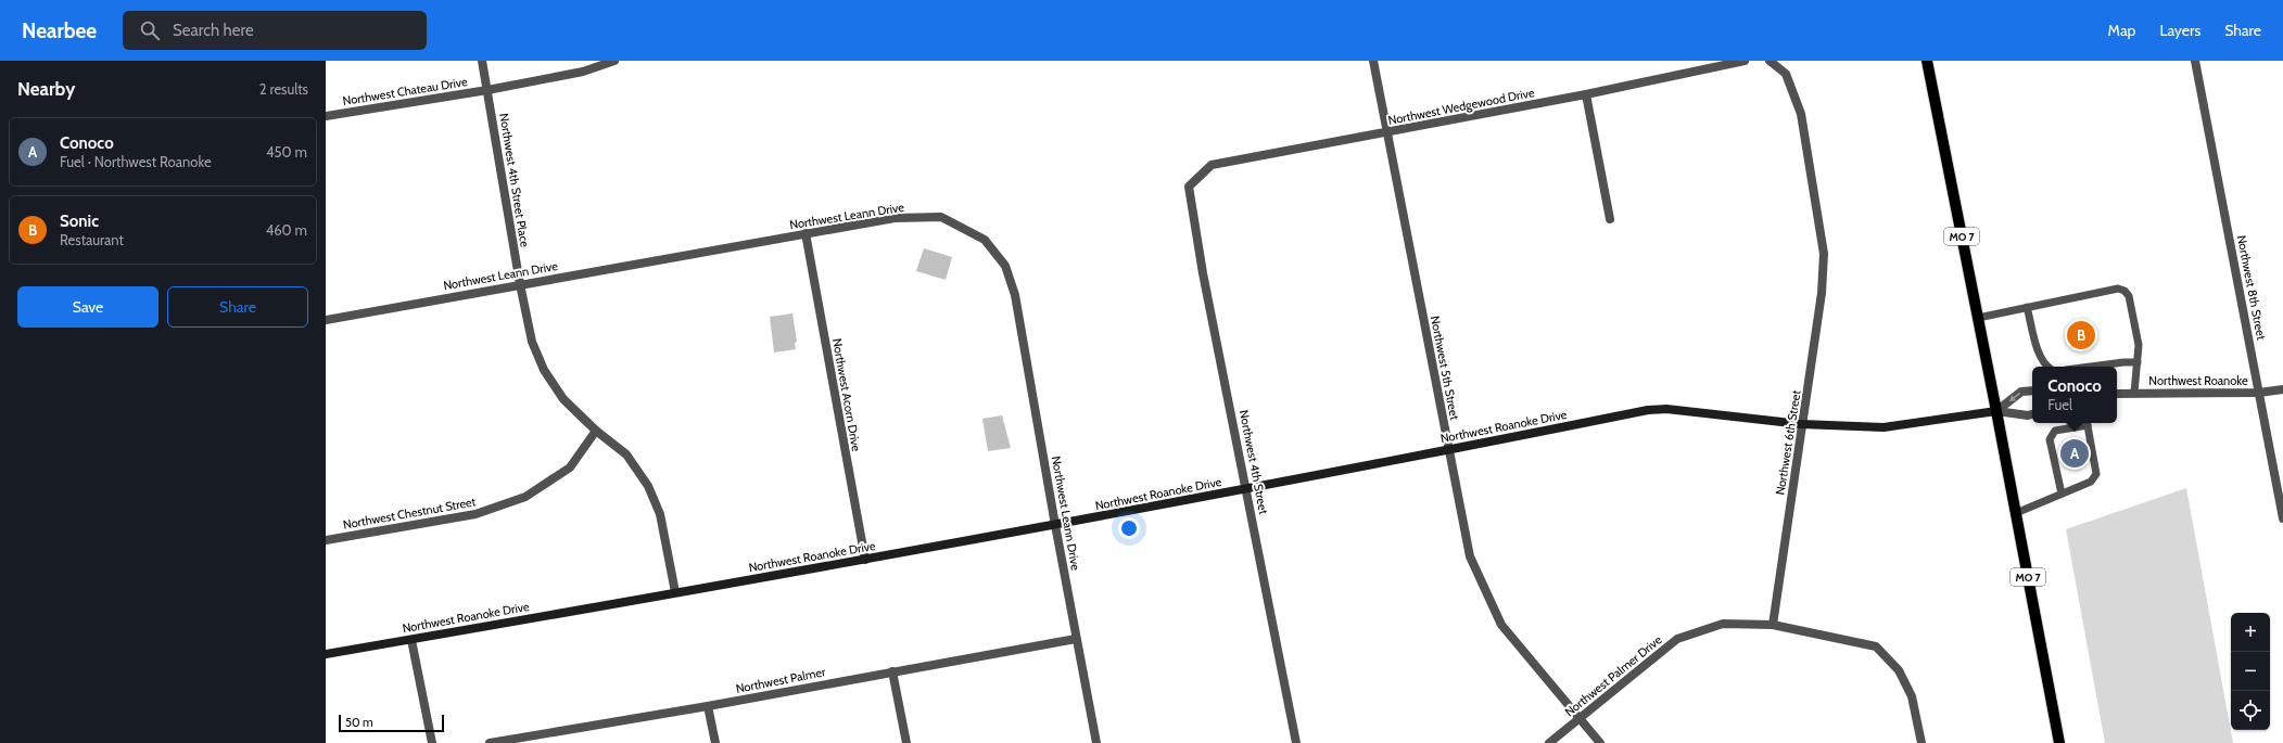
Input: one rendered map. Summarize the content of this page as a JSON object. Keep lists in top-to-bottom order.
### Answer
{
  "streets": {
    "main road": ["MO 7"],
    "street": [
      "Northwest Chateau Drive",
      "Northwest Wedgewood Drive",
      "Northwest 4th Street Place",
      "Northwest Leann Drive",
      "Northwest 8th Street",
      "Northwest 5th Street",
      "Northwest Roanoke",
      "Northwest Acorn Drive",
      "Northwest Roanoke Drive",
      "Northwest 6th Street",
      "Northwest 4th Street",
      "Northwest Chestnut Street",
      "Northwest Palmer Drive",
      "Northwest Palmer"
    ]
  },
  "crossings": [
    ["Northwest Chateau Drive", "Northwest 4th Street Place"],
    ["Northwest Wedgewood Drive", "Northwest 5th Street"],
    ["Northwest Wedgewood Drive", "Northwest 4th Street"],
    ["Northwest 4th Street Place", "Northwest Leann Drive"],
    ["Northwest 4th Street Place", "Northwest Roanoke Drive"],
    ["Northwest 4th Street Place", "Northwest Chestnut Street"],
    ["Northwest Leann Drive", "Northwest Acorn Drive"],
    ["Northwest Leann Drive", "Northwest Roanoke Drive"],
    ["Northwest Leann Drive", "Northwest Palmer"],
    ["MO 7", "Northwest Roanoke Drive"],
    ["Northwest 8th Street", "Northwest Roanoke"],
    ["Northwest 5th Street", "Northwest Roanoke Drive"],
    ["Northwest 5th Street", "Northwest Palmer Drive"],
    ["Northwest Acorn Drive", "Northwest Roanoke Drive"],
    ["Northwest Roanoke Drive", "Northwest 6th Street"],
    ["Northwest Roanoke Drive", "Northwest 4th Street"],
    ["Northwest 6th Street", "Northwest Palmer Drive"]
  ],
  "scale_bar": "50 m",
  "page": {
    "header": "Nearbee",
    "search": "Search here",
    "nav": ["Map", "Layers", "Share"],
    "heading": ["Nearby", "2 results"],
    "list": [
      {
        "mark": "A",
        "name": "Conoco",
        "note": "Fuel · Northwest Roanoke",
        "value": "450 m"
      },
      {
        "mark": "B",
        "name": "Sonic",
        "note": "Restaurant",
        "value": "460 m"
      }
    ],
    "buttons": ["Save", "Share"],
    "pins": ["B", "A"],
    "popup": ["Conoco", "Fuel"],
    "map_buttons": ["+", "−"],
    "scale": "50 m"
  }
}
